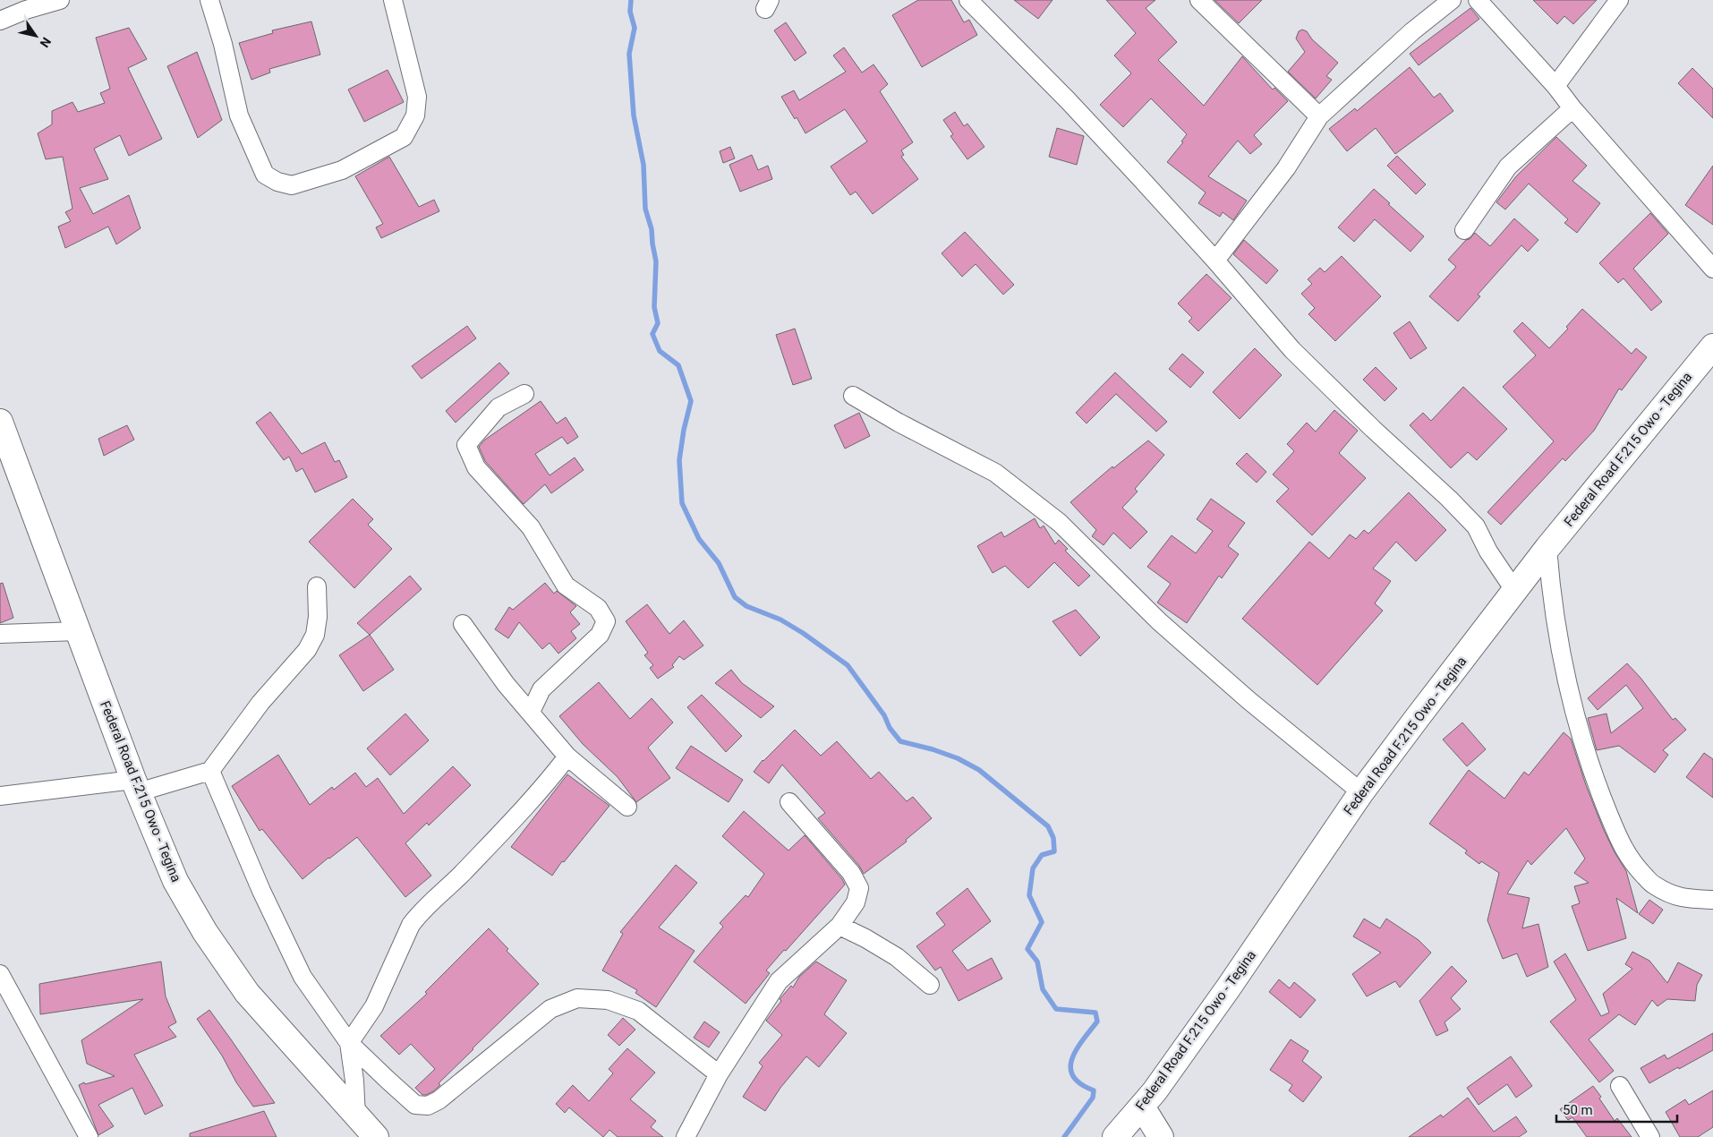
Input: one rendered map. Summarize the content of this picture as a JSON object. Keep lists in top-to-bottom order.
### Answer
{
  "streets": {
    "main road": ["Federal Road F.215 Owo - Tegina"]
  },
  "scale_bar": "50 m",
  "north": "bottom right"
}
